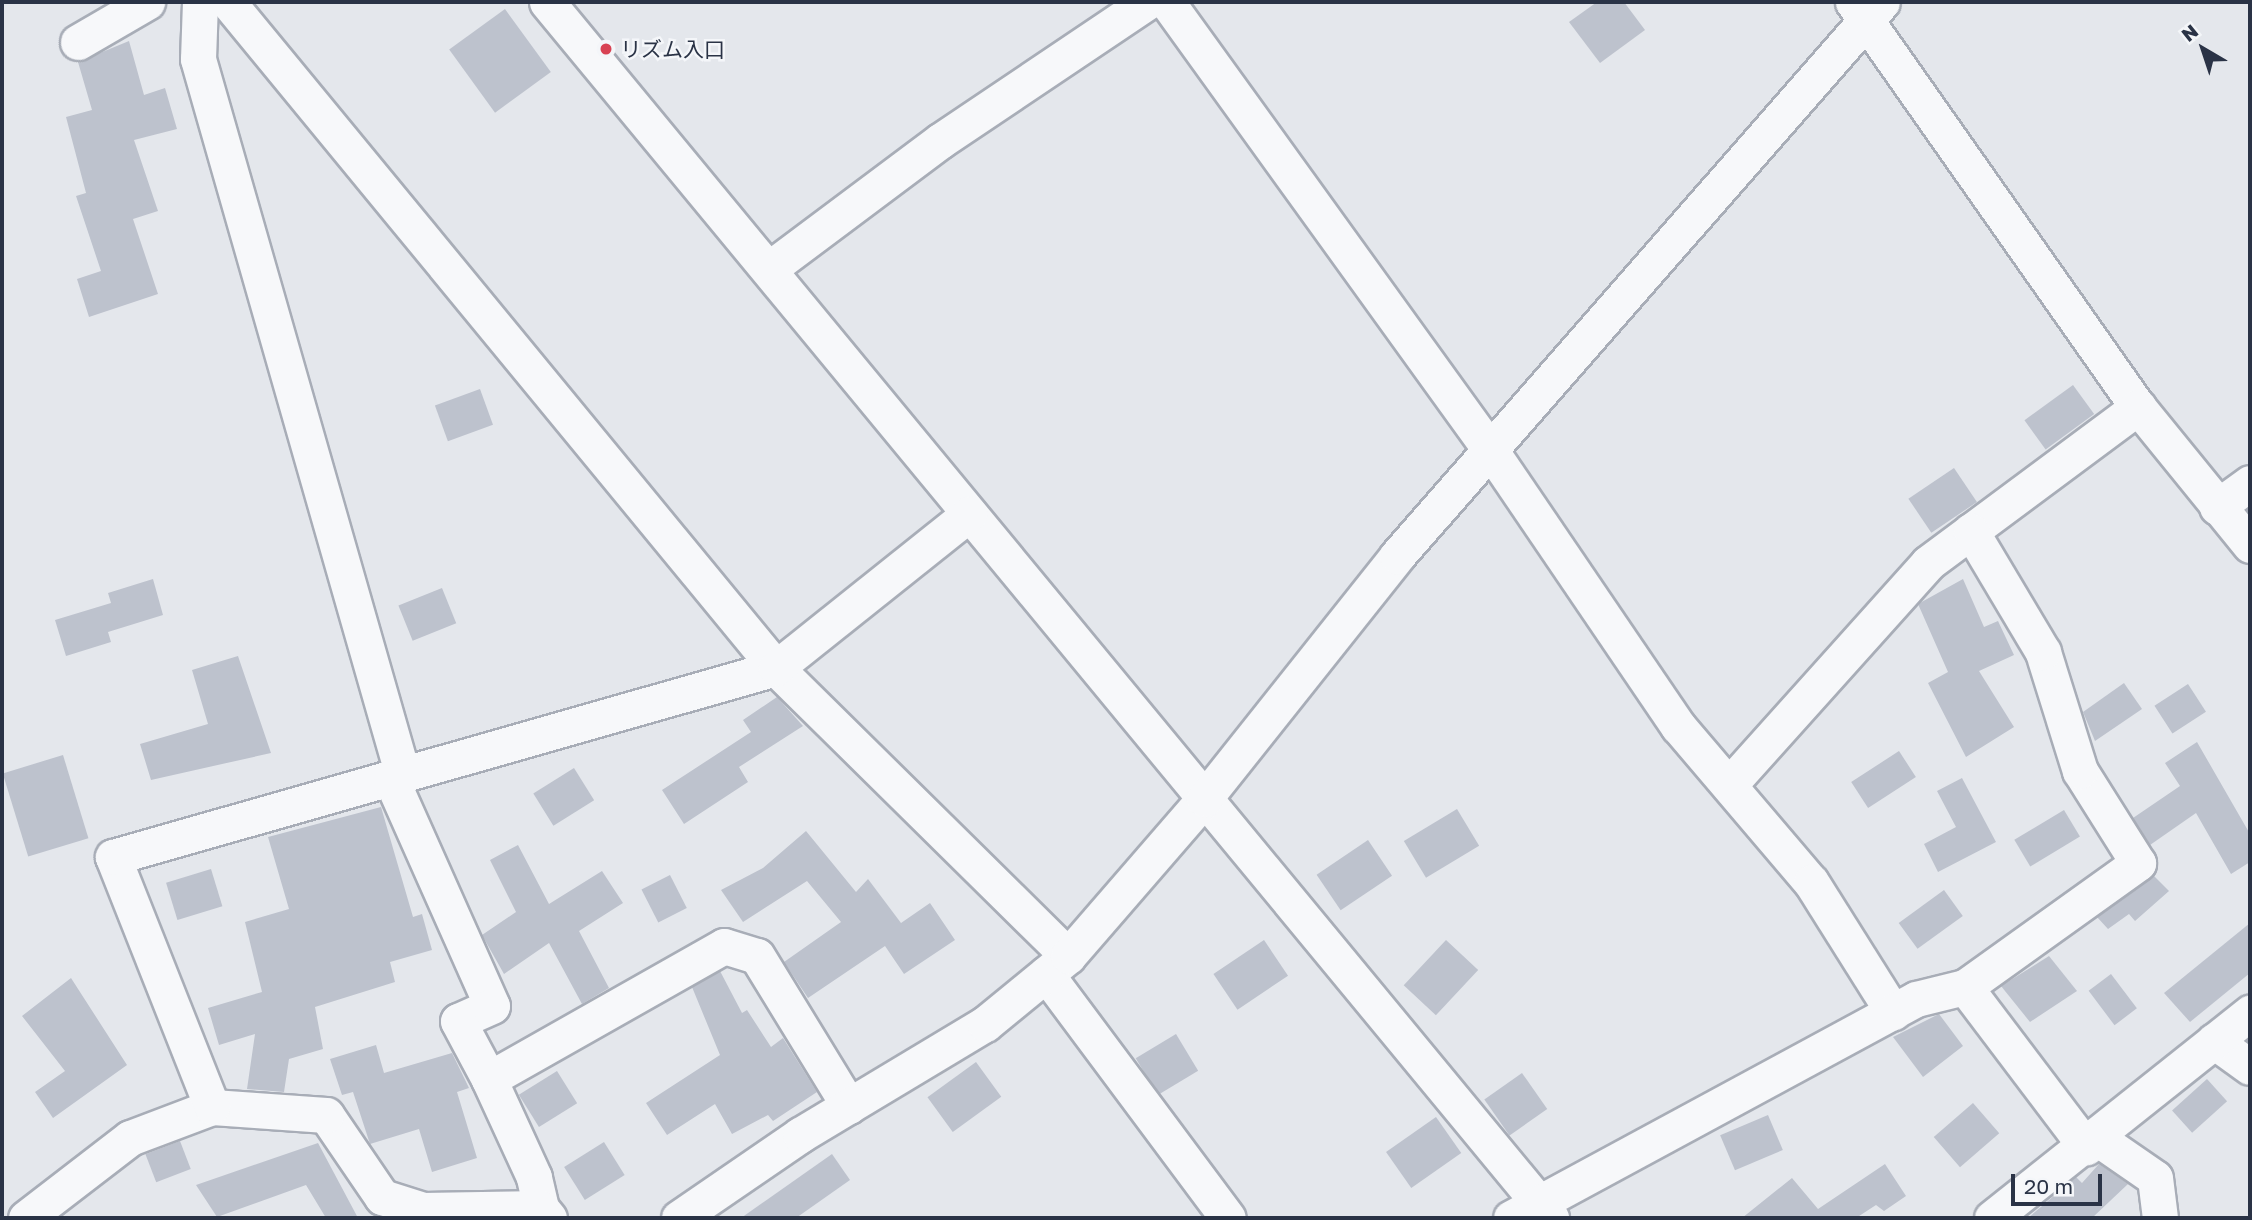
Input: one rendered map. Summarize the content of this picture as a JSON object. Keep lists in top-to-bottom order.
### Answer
{
  "places": ["リズム入口"],
  "scale_bar": "20 m",
  "north": "top left"
}
